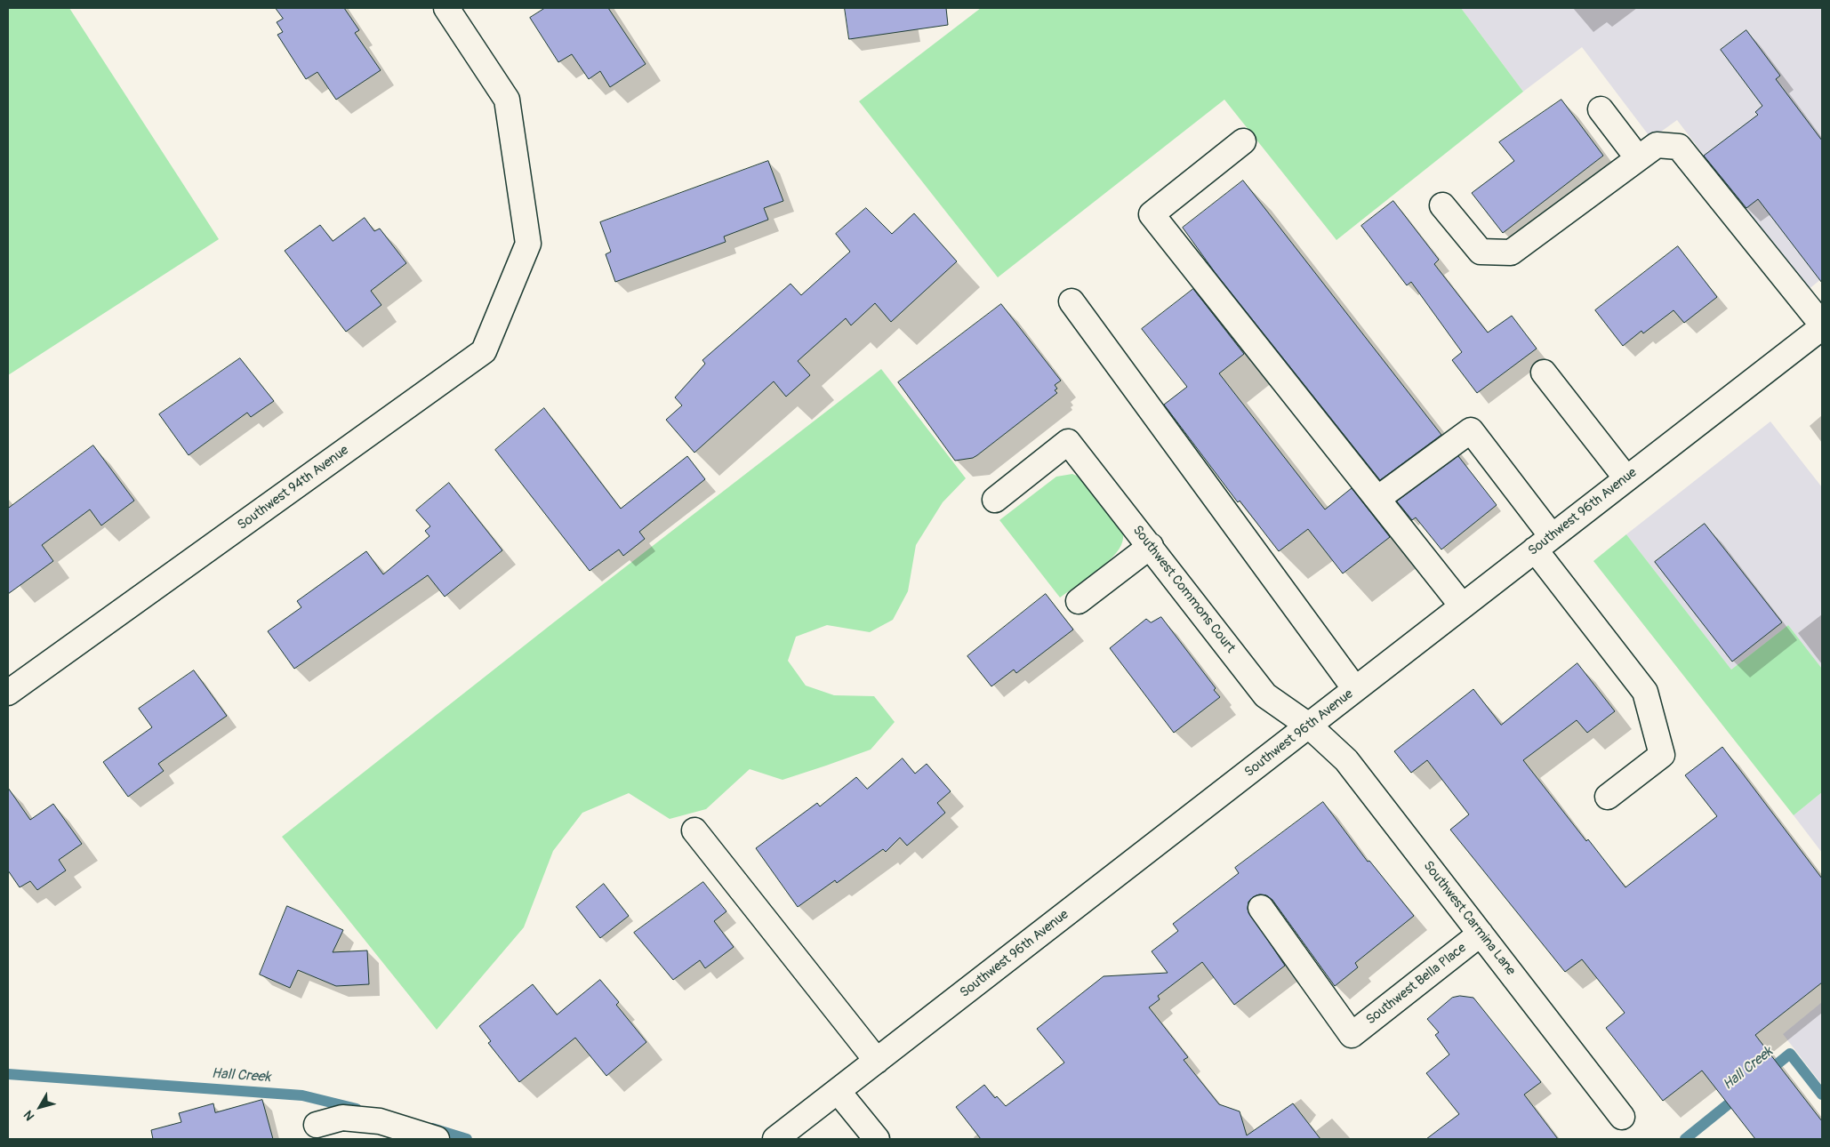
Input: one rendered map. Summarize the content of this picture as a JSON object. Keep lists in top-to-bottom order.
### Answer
{
  "streets": {
    "street": [
      "Southwest 94th Avenue",
      "Southwest 96th Avenue",
      "Southwest Commons Court",
      "Southwest Carmina Lane",
      "Southwest Bella Place"
    ]
  },
  "crossings": [
    ["Southwest 96th Avenue", "Southwest Commons Court"],
    ["Southwest 96th Avenue", "Southwest Carmina Lane"],
    ["Southwest Commons Court", "Southwest Carmina Lane"],
    ["Southwest Carmina Lane", "Southwest Bella Place"]
  ],
  "water": ["Hall Creek"],
  "north": "bottom left"
}
